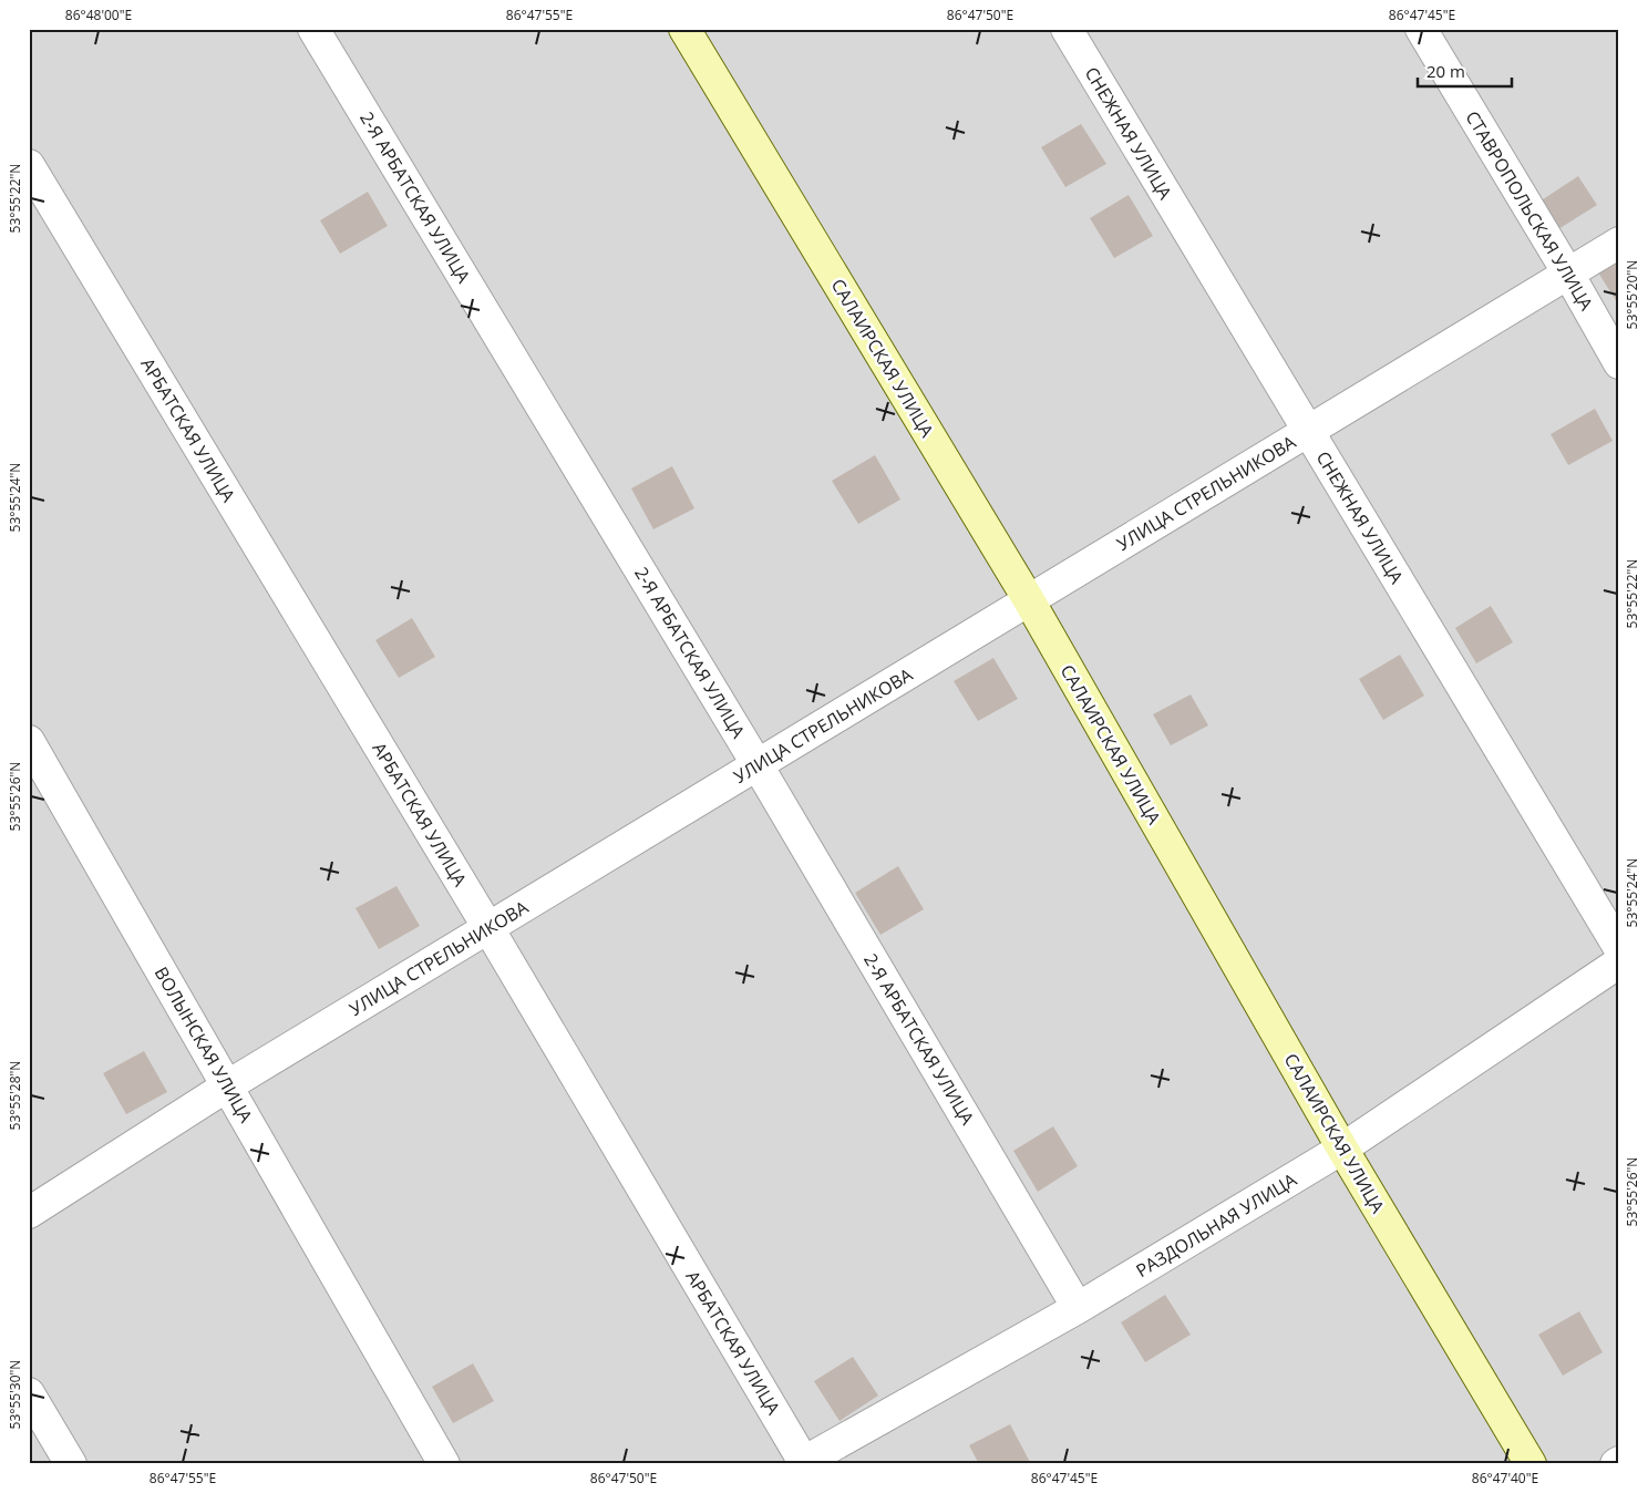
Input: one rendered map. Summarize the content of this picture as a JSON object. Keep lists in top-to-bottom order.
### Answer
{
  "streets": {
    "street": [
      "СНЕЖНАЯ УЛИЦА",
      "2-Я АРБАТСКАЯ УЛИЦА",
      "СТАВРОПОЛЬСКАЯ УЛИЦА",
      "САЛАИРСКАЯ УЛИЦА",
      "АРБАТСКАЯ УЛИЦА",
      "УЛИЦА СТРЕЛЬНИКОВА",
      "ВОЛЫНСКАЯ УЛИЦА",
      "РАЗДОЛЬНАЯ УЛИЦА"
    ]
  },
  "crossings": [
    ["СНЕЖНАЯ УЛИЦА", "УЛИЦА СТРЕЛЬНИКОВА"],
    ["2-Я АРБАТСКАЯ УЛИЦА", "УЛИЦА СТРЕЛЬНИКОВА"],
    ["2-Я АРБАТСКАЯ УЛИЦА", "РАЗДОЛЬНАЯ УЛИЦА"],
    ["СТАВРОПОЛЬСКАЯ УЛИЦА", "УЛИЦА СТРЕЛЬНИКОВА"],
    ["САЛАИРСКАЯ УЛИЦА", "УЛИЦА СТРЕЛЬНИКОВА"],
    ["САЛАИРСКАЯ УЛИЦА", "РАЗДОЛЬНАЯ УЛИЦА"],
    ["АРБАТСКАЯ УЛИЦА", "УЛИЦА СТРЕЛЬНИКОВА"],
    ["АРБАТСКАЯ УЛИЦА", "РАЗДОЛЬНАЯ УЛИЦА"],
    ["УЛИЦА СТРЕЛЬНИКОВА", "ВОЛЫНСКАЯ УЛИЦА"]
  ],
  "scale_bar": "20 m",
  "coordinates": [
    "86°48'00\"E",
    "86°47'55\"E",
    "86°47'50\"E",
    "86°47'45\"E",
    "53°55'22\"N",
    "53°55'20\"N",
    "53°55'24\"N",
    "53°55'26\"N",
    "53°55'28\"N",
    "53°55'30\"N",
    "86°47'40\"E"
  ]
}
